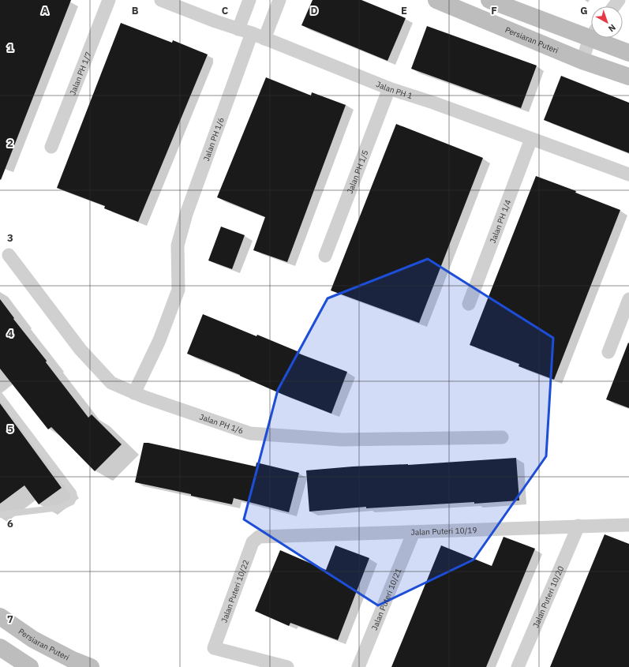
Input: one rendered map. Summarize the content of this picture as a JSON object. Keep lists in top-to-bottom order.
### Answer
{
  "streets": {
    "main road": ["Persiaran Puteri"],
    "street": [
      "Jalan PH 1/7",
      "Jalan PH 1",
      "Jalan PH 1/6",
      "Jalan PH 1/5",
      "Jalan PH 1/4",
      "Jalan Puteri 10/19",
      "Jalan Puteri 10/22",
      "Jalan Puteri 10/20",
      "Jalan Puteri 10/21"
    ]
  },
  "crossings": [
    ["Jalan PH 1", "Jalan PH 1/6"],
    ["Jalan PH 1", "Jalan PH 1/5"],
    ["Jalan PH 1", "Jalan PH 1/4"],
    ["Jalan Puteri 10/19", "Jalan Puteri 10/22"],
    ["Jalan Puteri 10/19", "Jalan Puteri 10/20"],
    ["Jalan Puteri 10/19", "Jalan Puteri 10/21"]
  ],
  "north": "bottom right",
  "grid": {
    "columns": [
      "A",
      "B",
      "C",
      "D",
      "E",
      "F",
      "G"
    ],
    "rows": [
      "1",
      "2",
      "3",
      "4",
      "5",
      "6",
      "7"
    ]
  }
}
